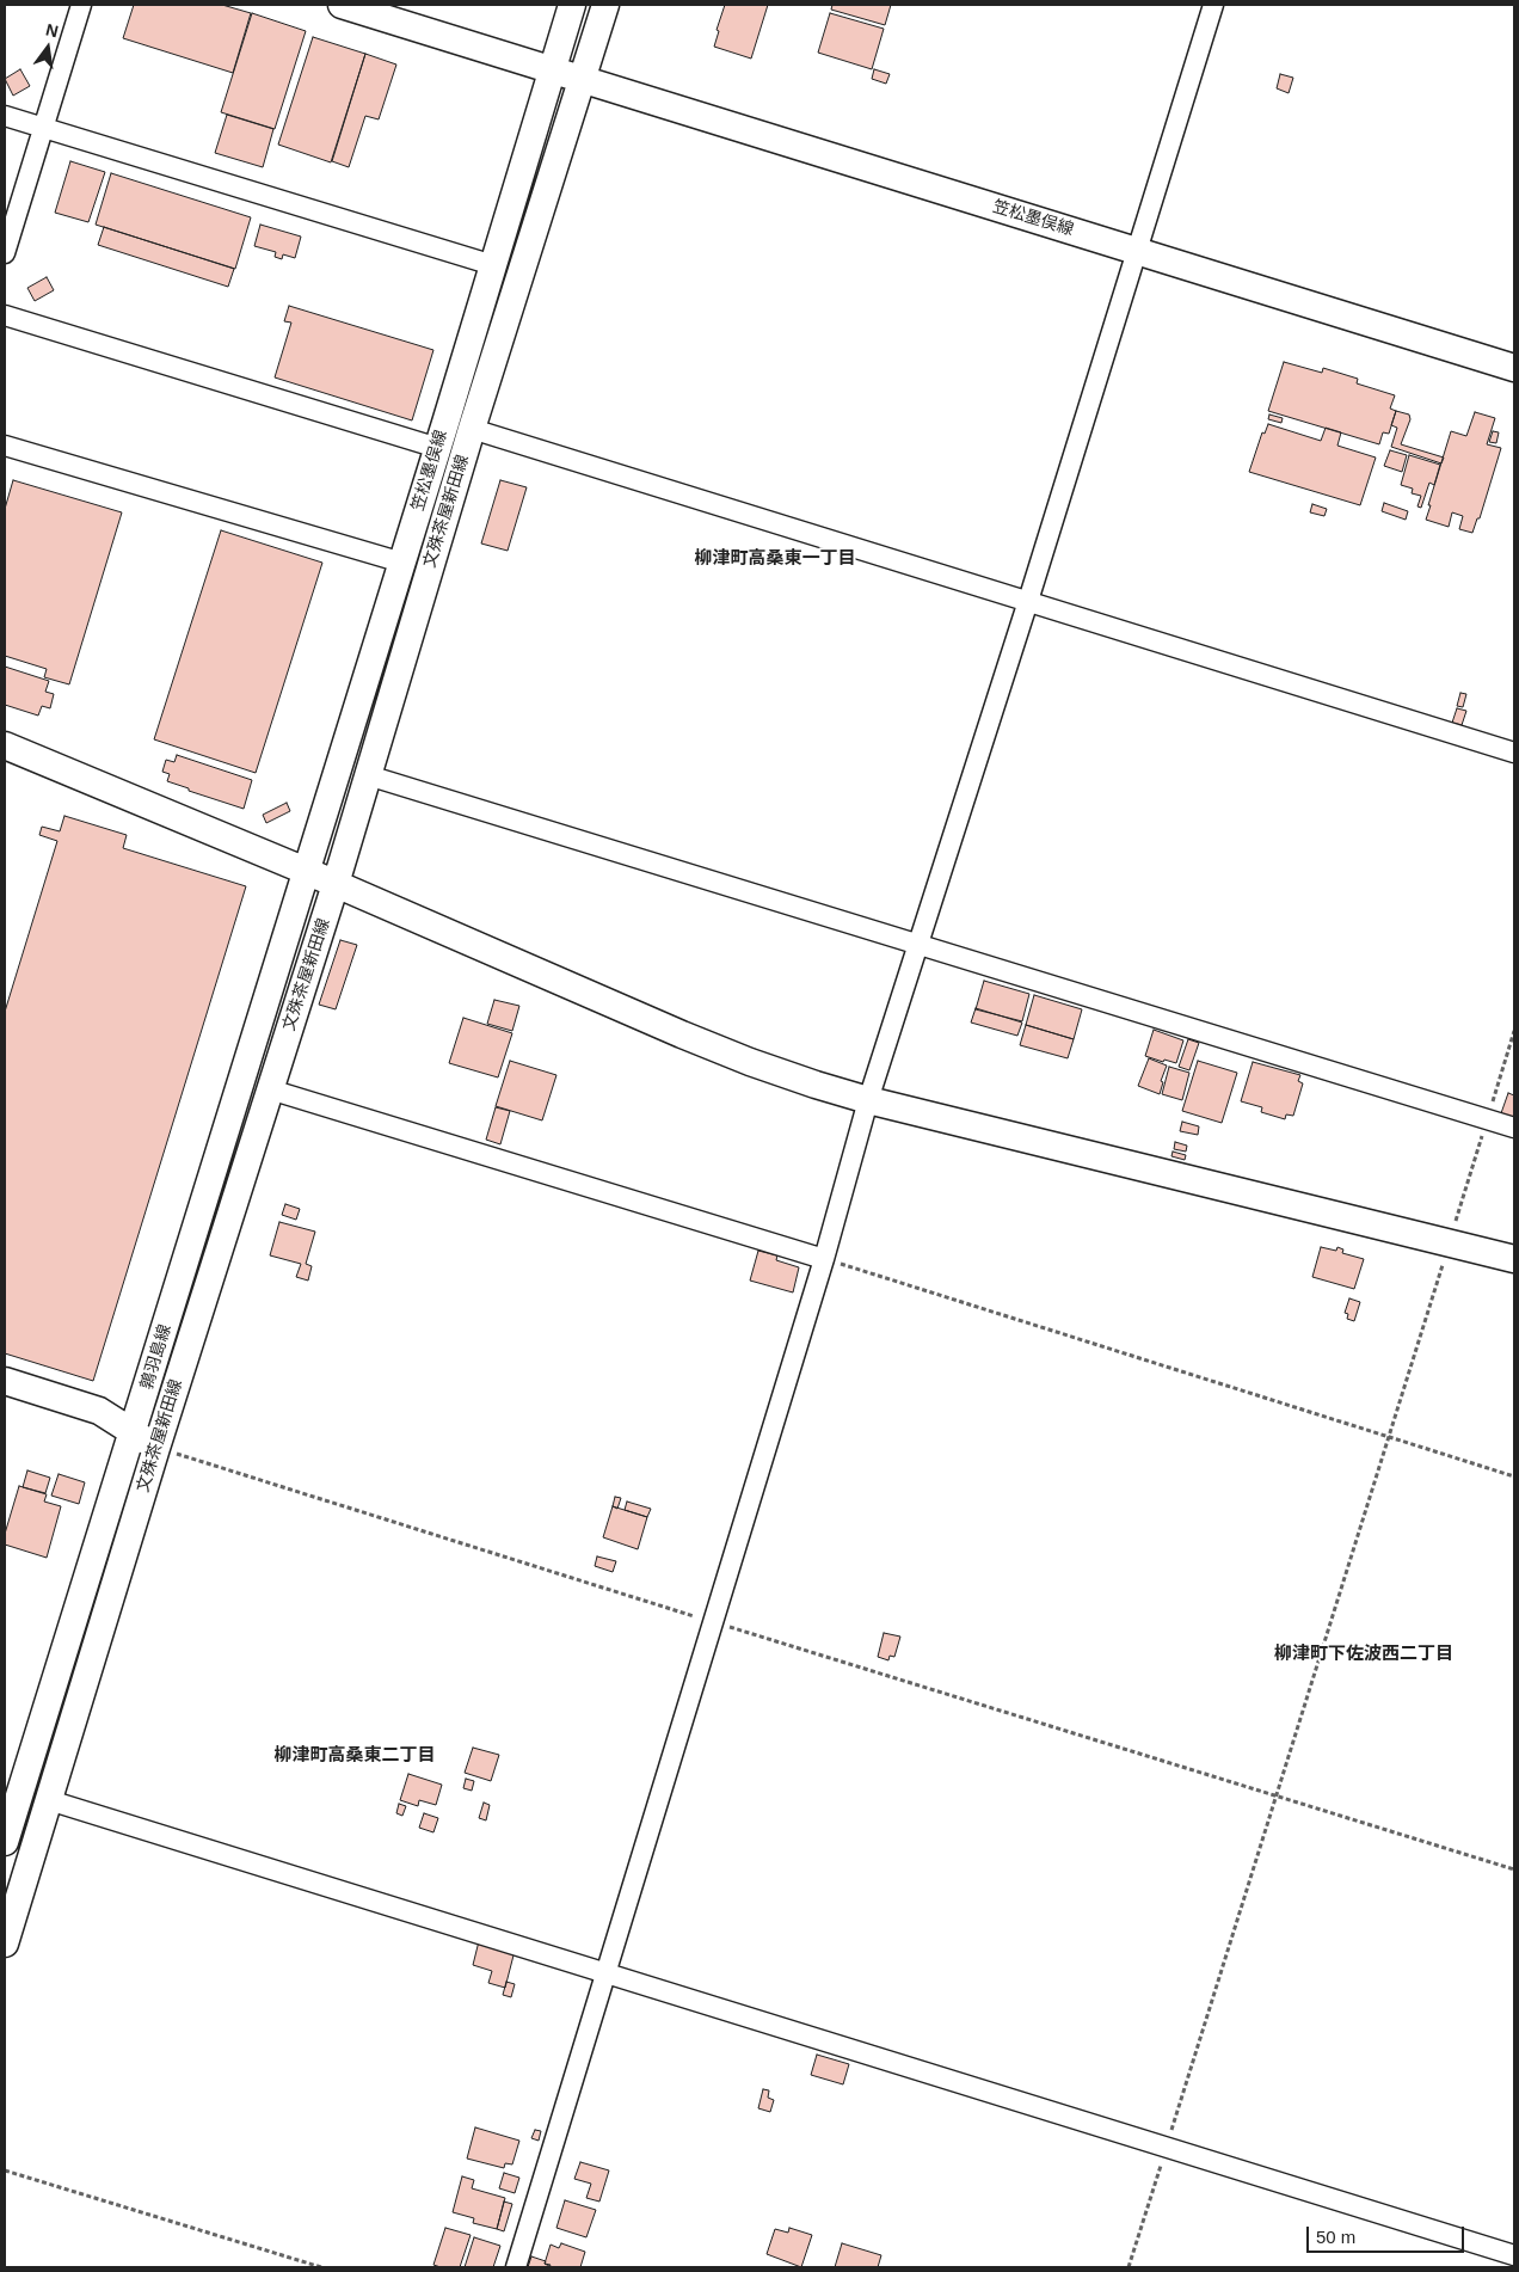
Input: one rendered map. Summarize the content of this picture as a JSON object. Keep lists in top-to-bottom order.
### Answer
{
  "streets": {
    "main road": ["笠松墨俣線", "文殊茶屋新田線", "鶉羽島線"]
  },
  "crossings": [
    ["笠松墨俣線", "文殊茶屋新田線"],
    ["笠松墨俣線", "鶉羽島線"]
  ],
  "districts": ["柳津町高桑東一丁目", "柳津町下佐波西二丁目", "柳津町高桑東二丁目"],
  "scale_bar": "50 m",
  "north": "top"
}
